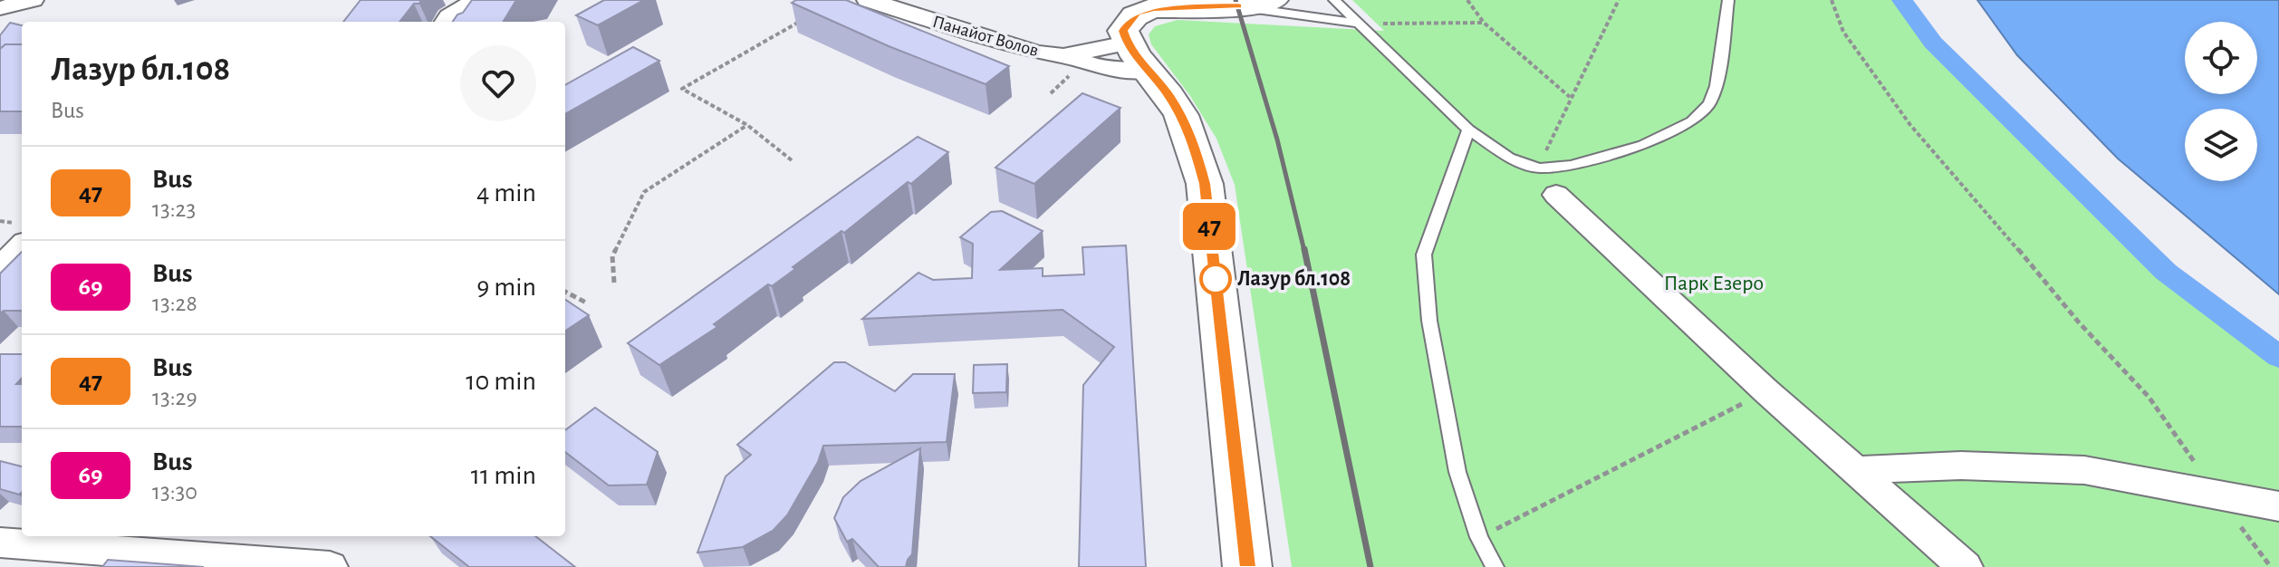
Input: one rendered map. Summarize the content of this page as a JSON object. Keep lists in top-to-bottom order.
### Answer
{
  "streets": {
    "street": ["Панайот Волов"]
  },
  "parks": ["Парк Езеро"],
  "places": ["Лазур бл.108"],
  "lines": ["bus line 47"],
  "page": {
    "on_map": "47",
    "heading": ["Лазур бл.108", "Bus"],
    "list": [
      {
        "mark": "47",
        "name": "Bus",
        "note": "13:23",
        "value": "4 min"
      },
      {
        "mark": "69",
        "name": "Bus",
        "note": "13:28",
        "value": "9 min"
      },
      {
        "mark": "47",
        "name": "Bus",
        "note": "13:29",
        "value": "10 min"
      },
      {
        "mark": "69",
        "name": "Bus",
        "note": "13:30",
        "value": "11 min"
      }
    ]
  }
}
